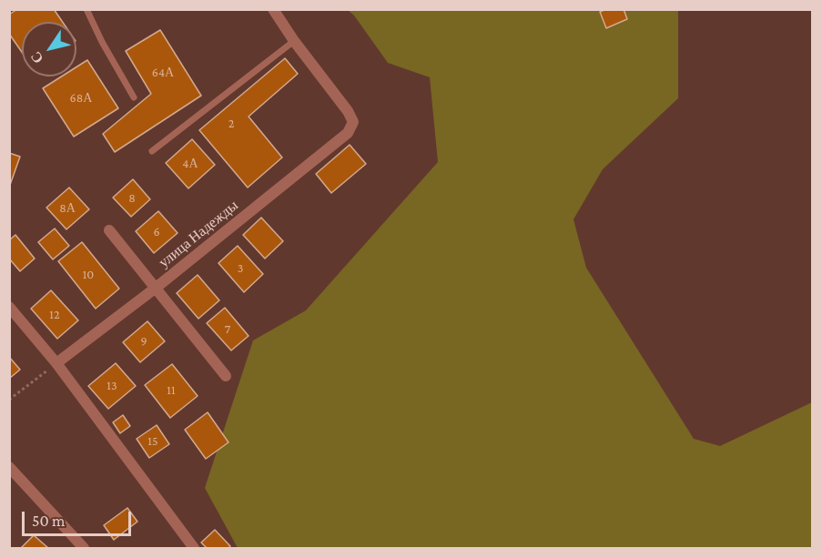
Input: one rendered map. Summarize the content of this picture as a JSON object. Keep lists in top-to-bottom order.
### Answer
{
  "streets": {
    "street": ["улица Надежды"]
  },
  "house_numbers": [
    "64А",
    "68А",
    "2",
    "4А",
    "8",
    "8А",
    "6",
    "3",
    "10",
    "12",
    "7",
    "9",
    "13",
    "11",
    "15"
  ],
  "scale_bar": "50 m",
  "north": "bottom left"
}
